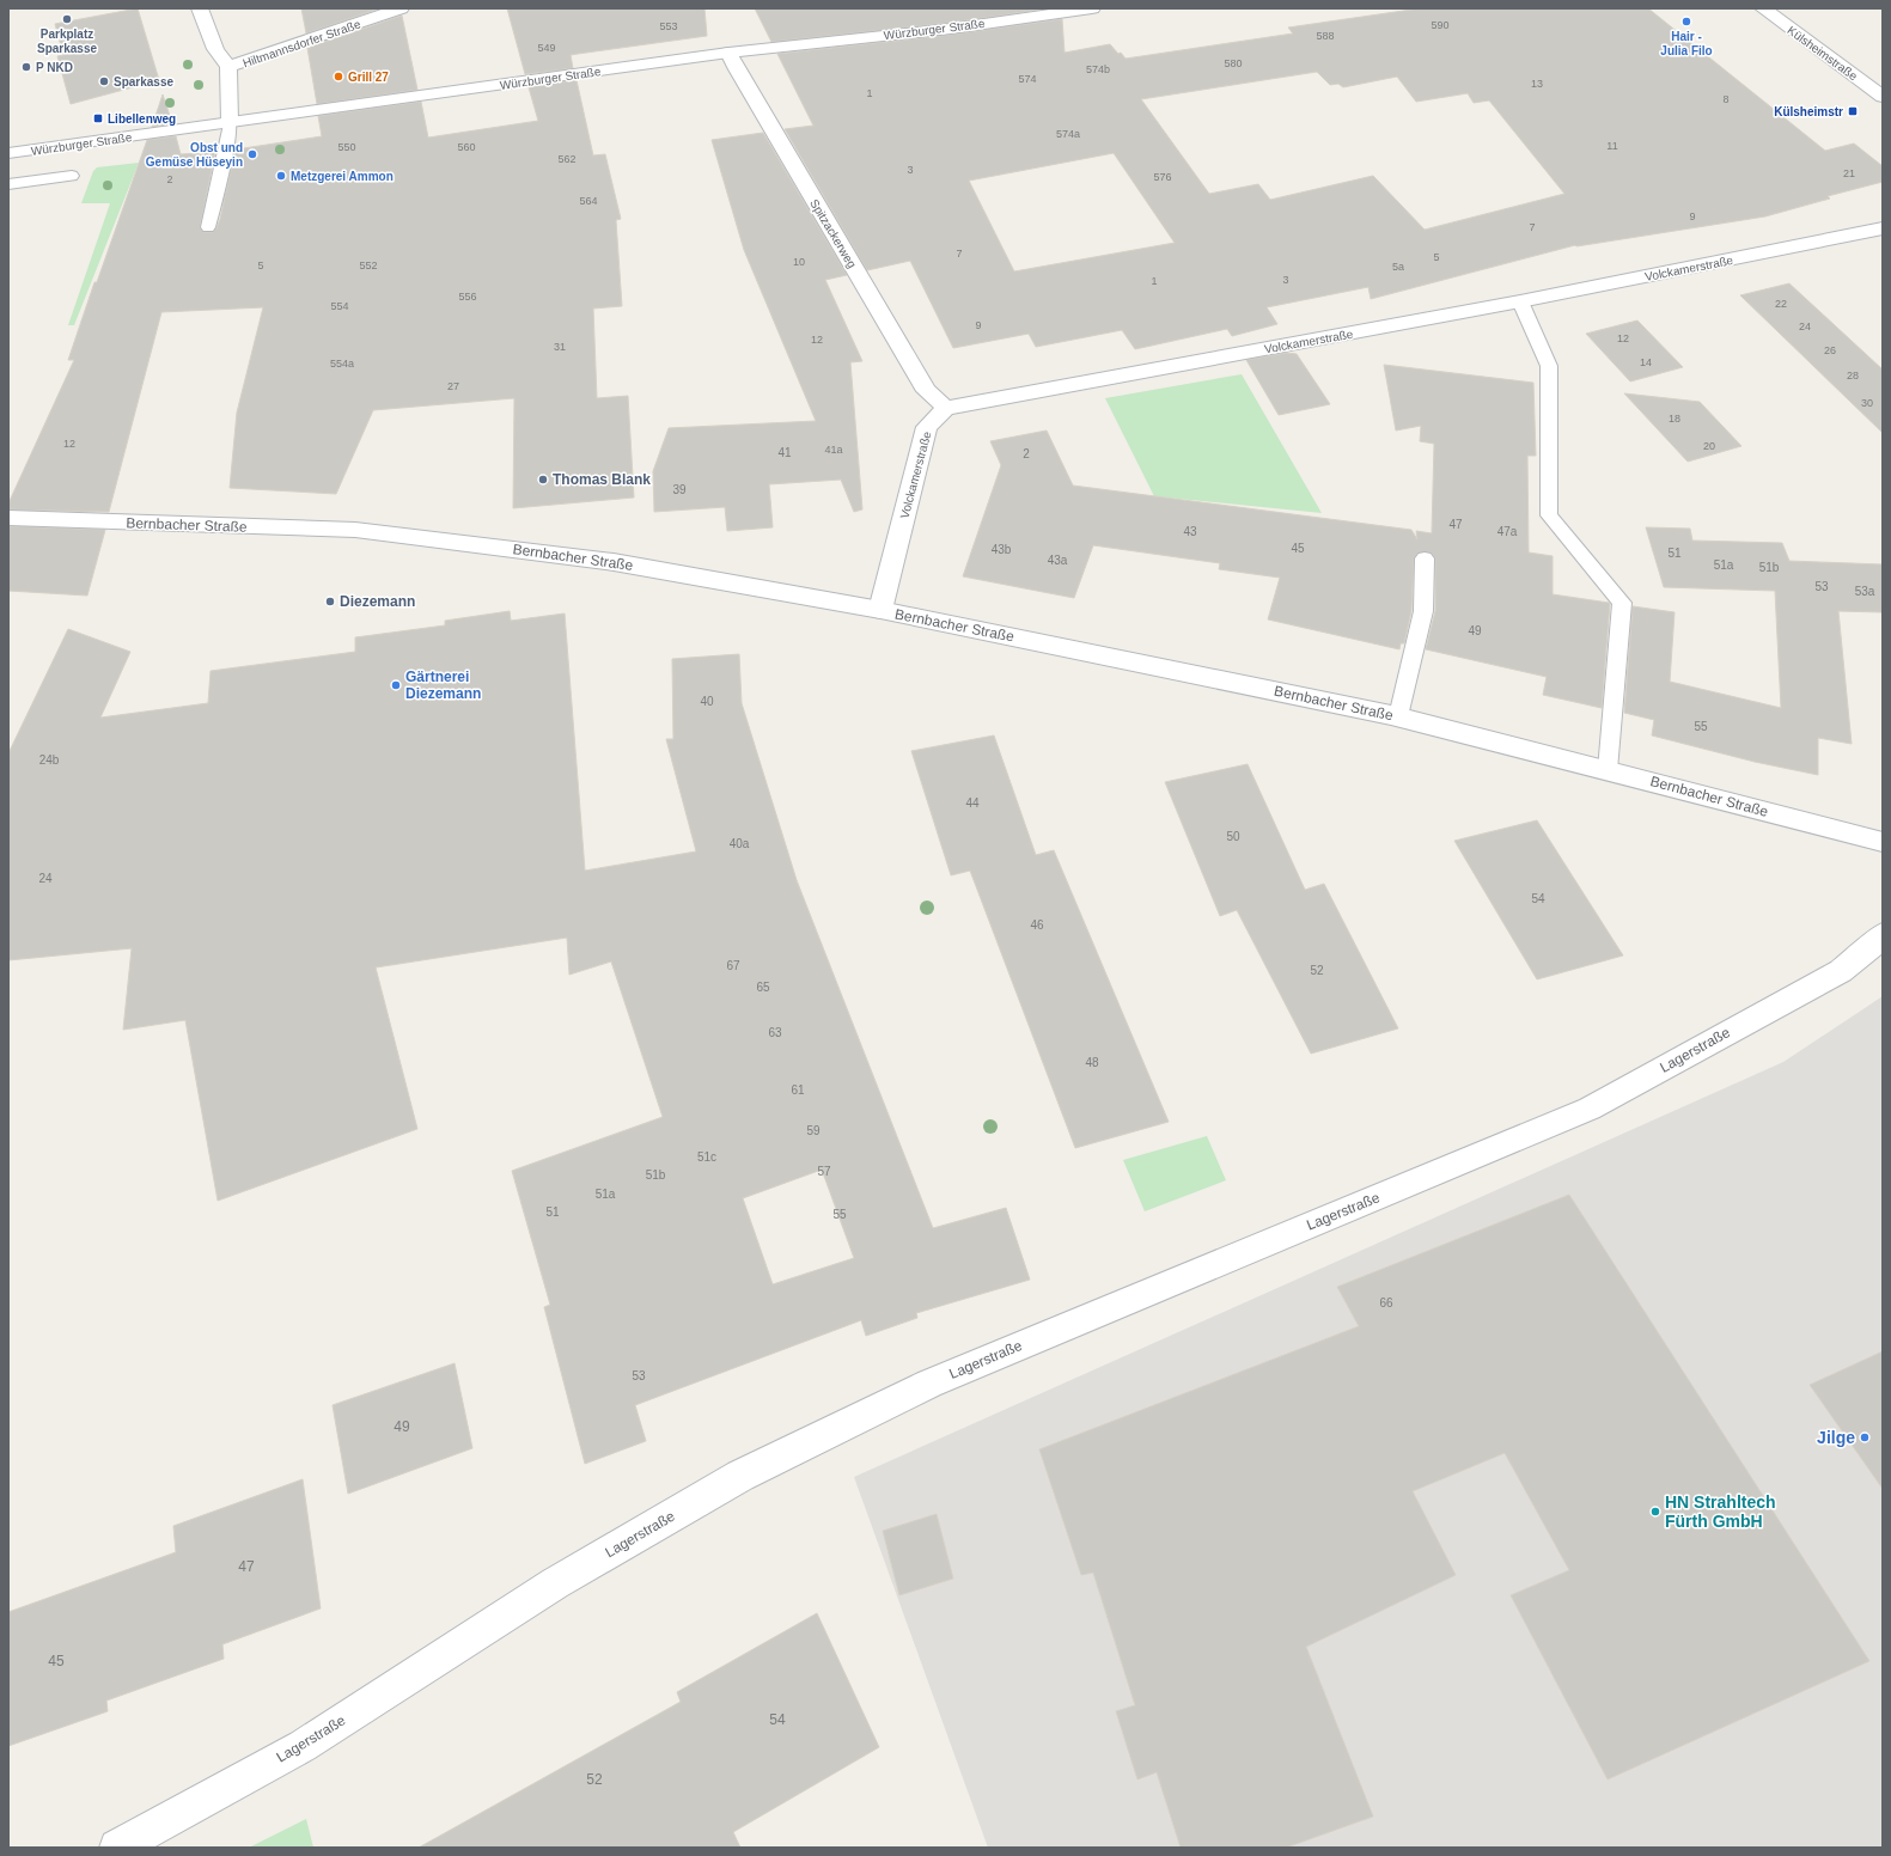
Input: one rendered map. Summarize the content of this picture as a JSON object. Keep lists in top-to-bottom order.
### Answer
{
  "streets": {
    "street": [
      "Würzburger Straße",
      "Hiltmannsdorfer Straße",
      "Külsheimstraße",
      "Spitzackerweg",
      "Volckamerstraße",
      "Bernbacher Straße",
      "Lagerstraße"
    ]
  },
  "crossings": [
    ["Würzburger Straße", "Spitzackerweg"],
    ["Spitzackerweg", "Volckamerstraße"],
    ["Volckamerstraße", "Bernbacher Straße"]
  ],
  "places": {
    "other": [
      "Parkplatz Sparkasse",
      "Hair - Julia Filo",
      "P NKD",
      "Grill 27",
      "Sparkasse",
      "Obst und Gemüse Hüseyin",
      "Metzgerei Ammon",
      "Thomas Blank",
      "Diezemann",
      "Gärtnerei Diezemann",
      "Jilge",
      "HN Strahltech Fürth GmbH"
    ],
    "transit": ["Külsheimstr", "Libellenweg"]
  },
  "house_numbers": [
    "590",
    "553",
    "588",
    "549",
    "580",
    "574b",
    "574",
    "13",
    "1",
    "8",
    "574a",
    "11",
    "550",
    "560",
    "562",
    "3",
    "21",
    "576",
    "2",
    "564",
    "9",
    "7",
    "7",
    "5",
    "10",
    "5",
    "552",
    "5a",
    "3",
    "1",
    "556",
    "22",
    "554",
    "9",
    "24",
    "12",
    "12",
    "31",
    "26",
    "14",
    "554a",
    "28",
    "27",
    "30",
    "18",
    "12",
    "20",
    "41a",
    "41",
    "2",
    "39",
    "47",
    "43",
    "47a",
    "45",
    "43b",
    "51",
    "43a",
    "51a",
    "51b",
    "53",
    "53a",
    "49",
    "40",
    "55",
    "24b",
    "44",
    "50",
    "40a",
    "24",
    "54",
    "46",
    "67",
    "52",
    "65",
    "63",
    "48",
    "61",
    "59",
    "51c",
    "57",
    "51b",
    "51a",
    "51",
    "55",
    "66",
    "53",
    "49",
    "47",
    "45",
    "54",
    "52"
  ]
}
